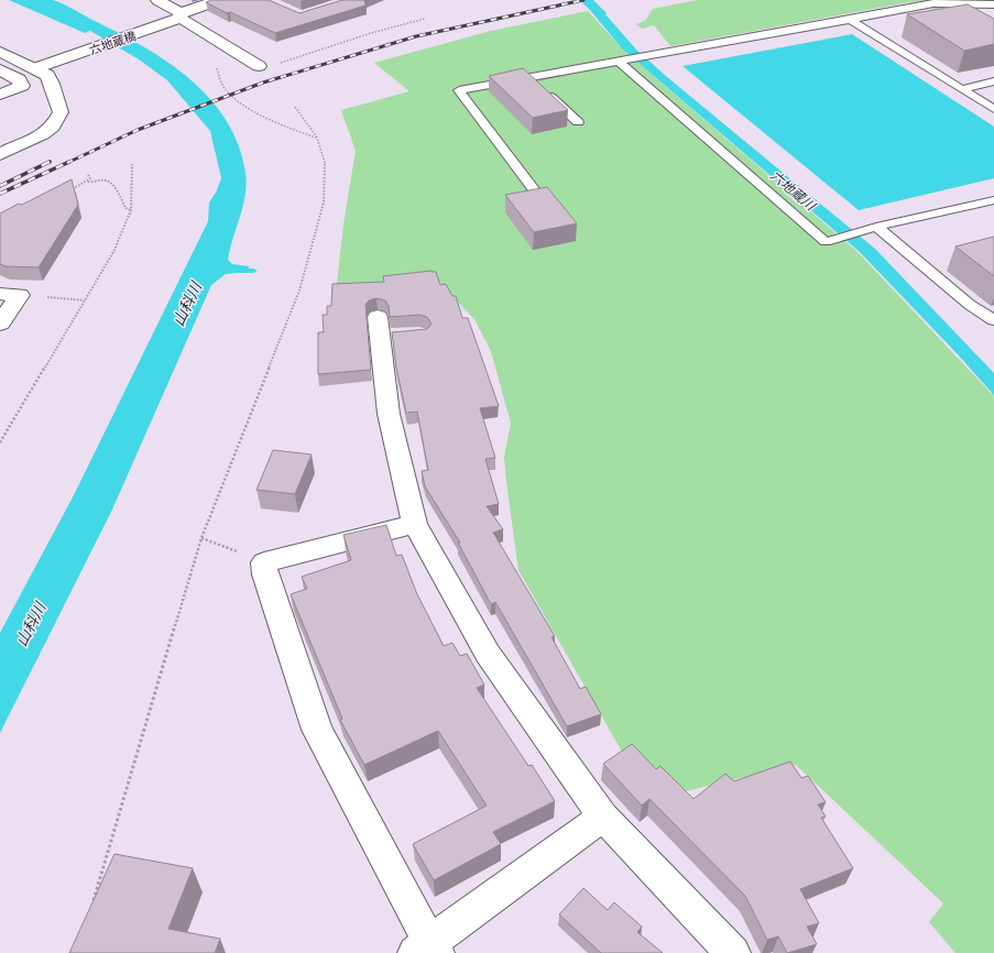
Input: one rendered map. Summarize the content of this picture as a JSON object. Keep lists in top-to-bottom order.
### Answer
{
  "streets": {
    "street": ["六地蔵橋"]
  },
  "water": ["六地蔵川", "山科川"]
}
